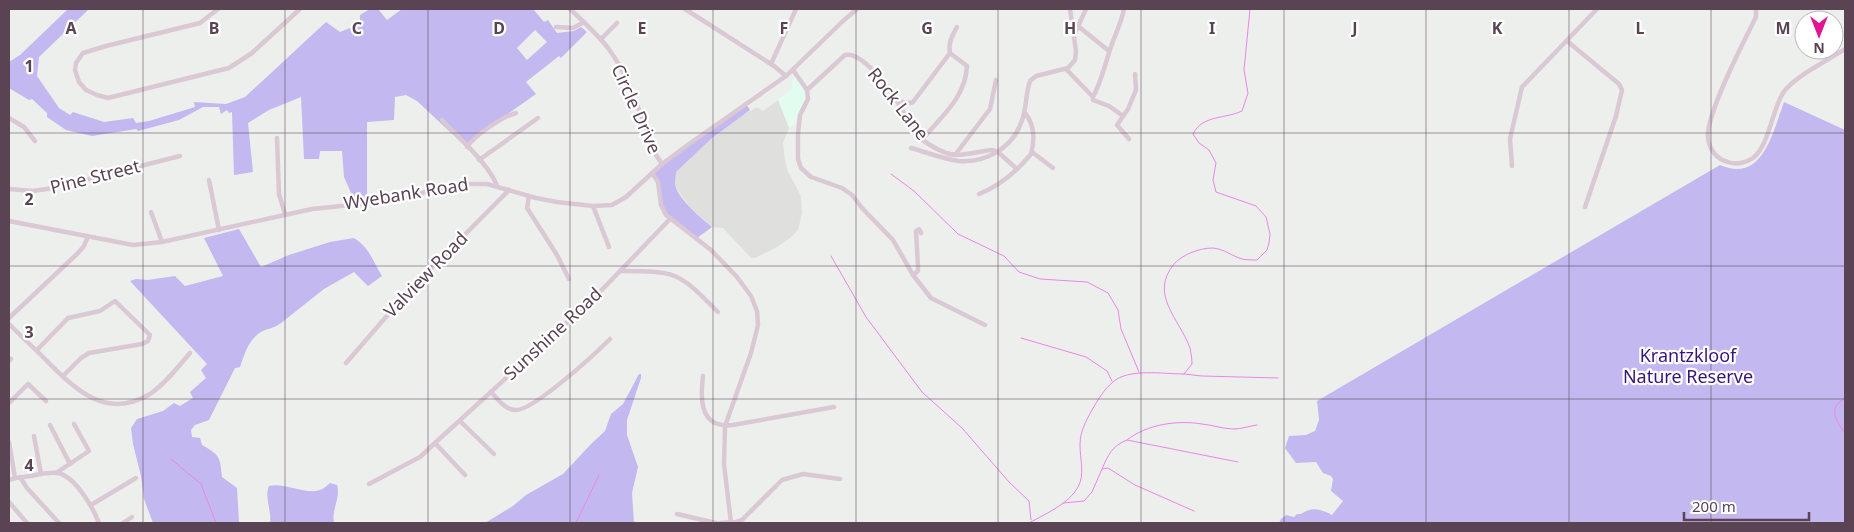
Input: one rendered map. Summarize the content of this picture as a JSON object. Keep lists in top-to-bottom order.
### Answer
{
  "streets": {
    "street": [
      "Rock Lane",
      "Circle Drive",
      "Pine Street",
      "Wyebank Road",
      "Valview Road",
      "Sunshine Road"
    ]
  },
  "crossings": [
    ["Circle Drive", "Wyebank Road"],
    ["Wyebank Road", "Valview Road"]
  ],
  "parks": ["Krantzkloof Nature Reserve"],
  "scale_bar": "200 m",
  "north": "bottom",
  "grid": {
    "columns": [
      "A",
      "B",
      "C",
      "D",
      "E",
      "F",
      "G",
      "H",
      "I",
      "J",
      "K",
      "L",
      "M"
    ],
    "rows": [
      "1",
      "2",
      "3",
      "4"
    ]
  }
}
